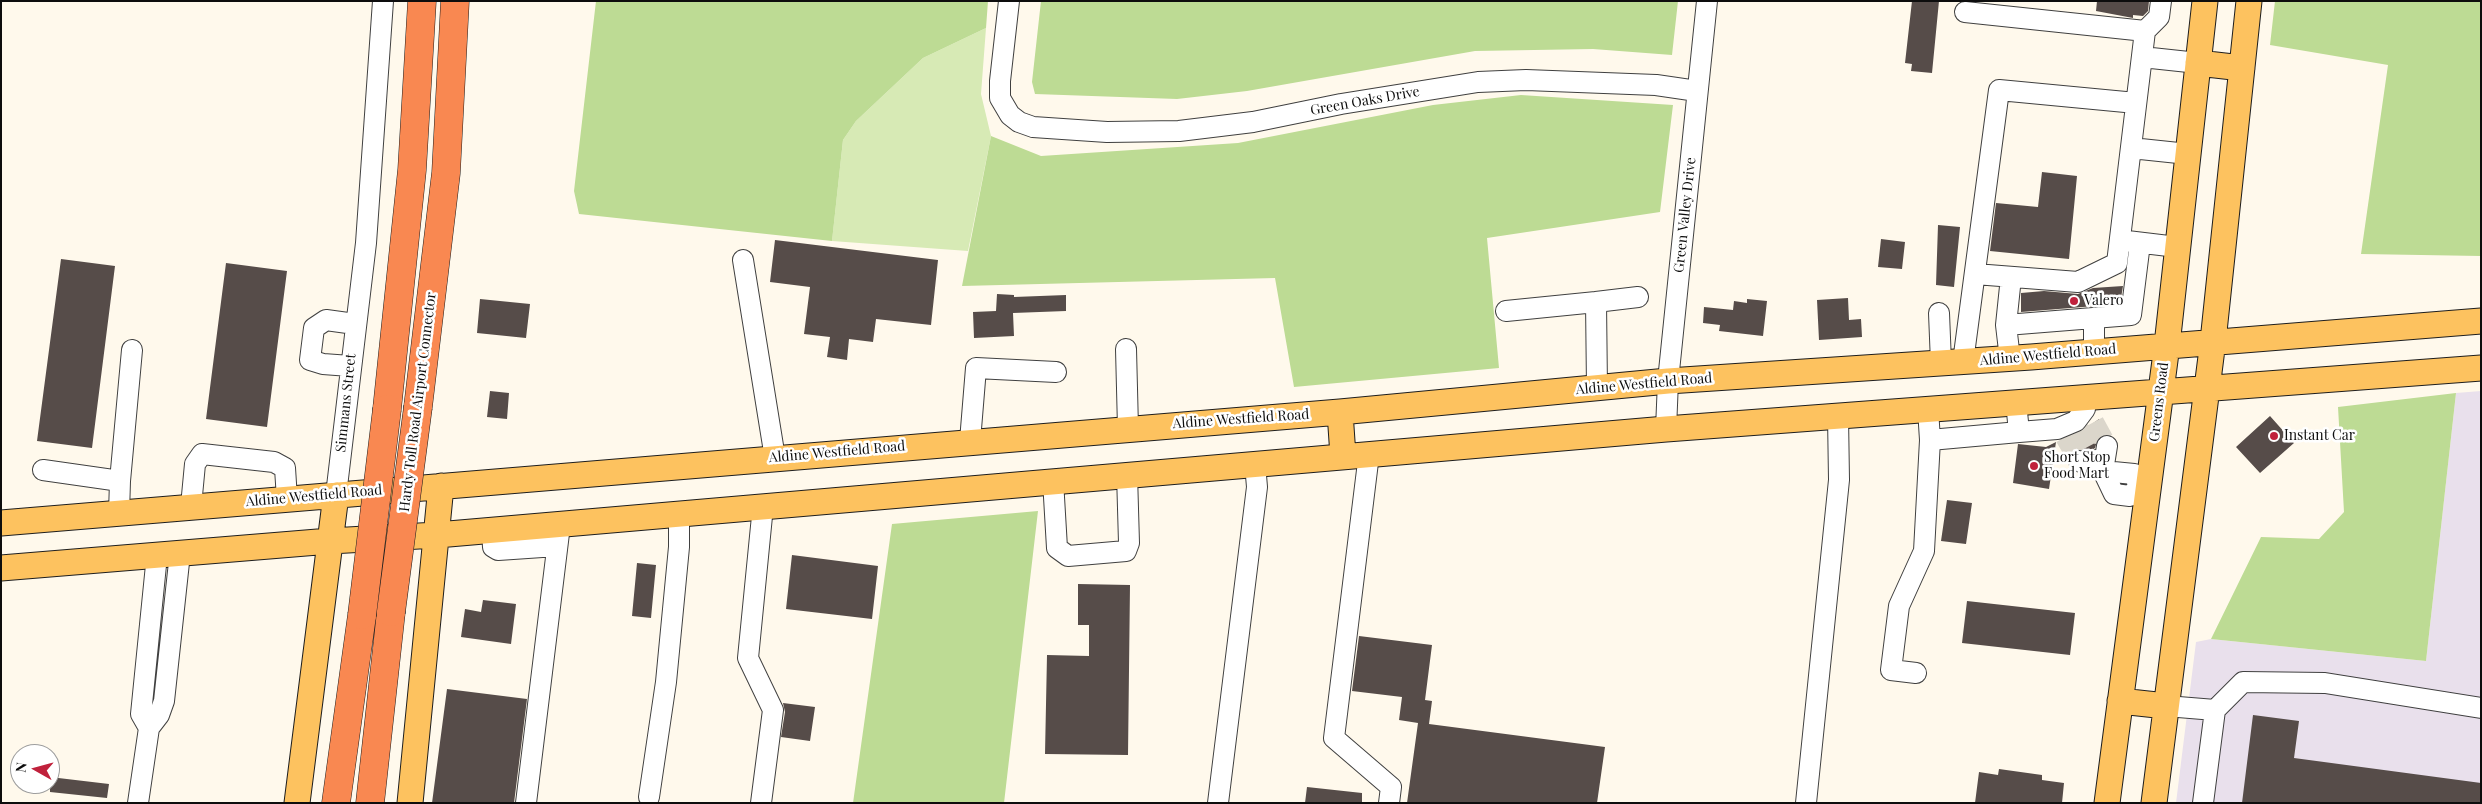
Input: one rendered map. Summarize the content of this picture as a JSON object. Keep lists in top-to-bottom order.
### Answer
{
  "streets": {
    "highway": ["Hardy Toll Road Airport Connector"],
    "main road": ["Aldine Westfield Road", "Greens Road", "Simmans Street"],
    "street": ["Green Oaks Drive", "Green Valley Drive"]
  },
  "crossings": [
    ["Green Oaks Drive", "Green Valley Drive"],
    ["Green Valley Drive", "Aldine Westfield Road"],
    ["Aldine Westfield Road", "Greens Road"],
    ["Aldine Westfield Road", "Simmans Street"]
  ],
  "places": ["Valero", "Instant Car", "Short Stop Food Mart"],
  "north": "left"
}
